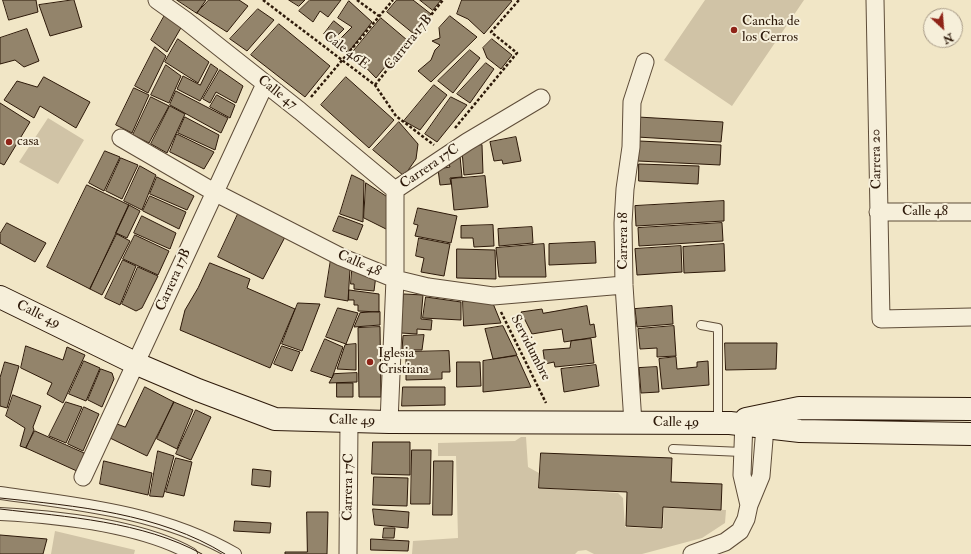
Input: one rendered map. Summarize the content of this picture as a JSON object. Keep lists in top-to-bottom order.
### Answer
{
  "streets": {
    "main road": ["Calle 49"],
    "street": [
      "Carrera 17B",
      "Calle 47",
      "Carrera 20",
      "Carrera 17C",
      "Calle 48",
      "Carrera 18"
    ],
    "path": ["Cale 46E", "Servidumbre"]
  },
  "crossings": [
    ["Carrera 17B", "Cale 46E"],
    ["Carrera 17B", "Calle 47"],
    ["Carrera 17B", "Calle 48"],
    ["Carrera 17B", "Calle 49"],
    ["Cale 46E", "Carrera 17C"],
    ["Calle 47", "Carrera 17C"],
    ["Carrera 20", "Calle 48"],
    ["Carrera 17C", "Calle 48"],
    ["Carrera 17C", "Calle 49"],
    ["Calle 48", "Carrera 18"],
    ["Calle 48", "Servidumbre"],
    ["Carrera 18", "Calle 49"]
  ],
  "places": ["Cancha de los Cerros", "casa", "Iglesia Cristiana"],
  "north": "bottom right"
}
